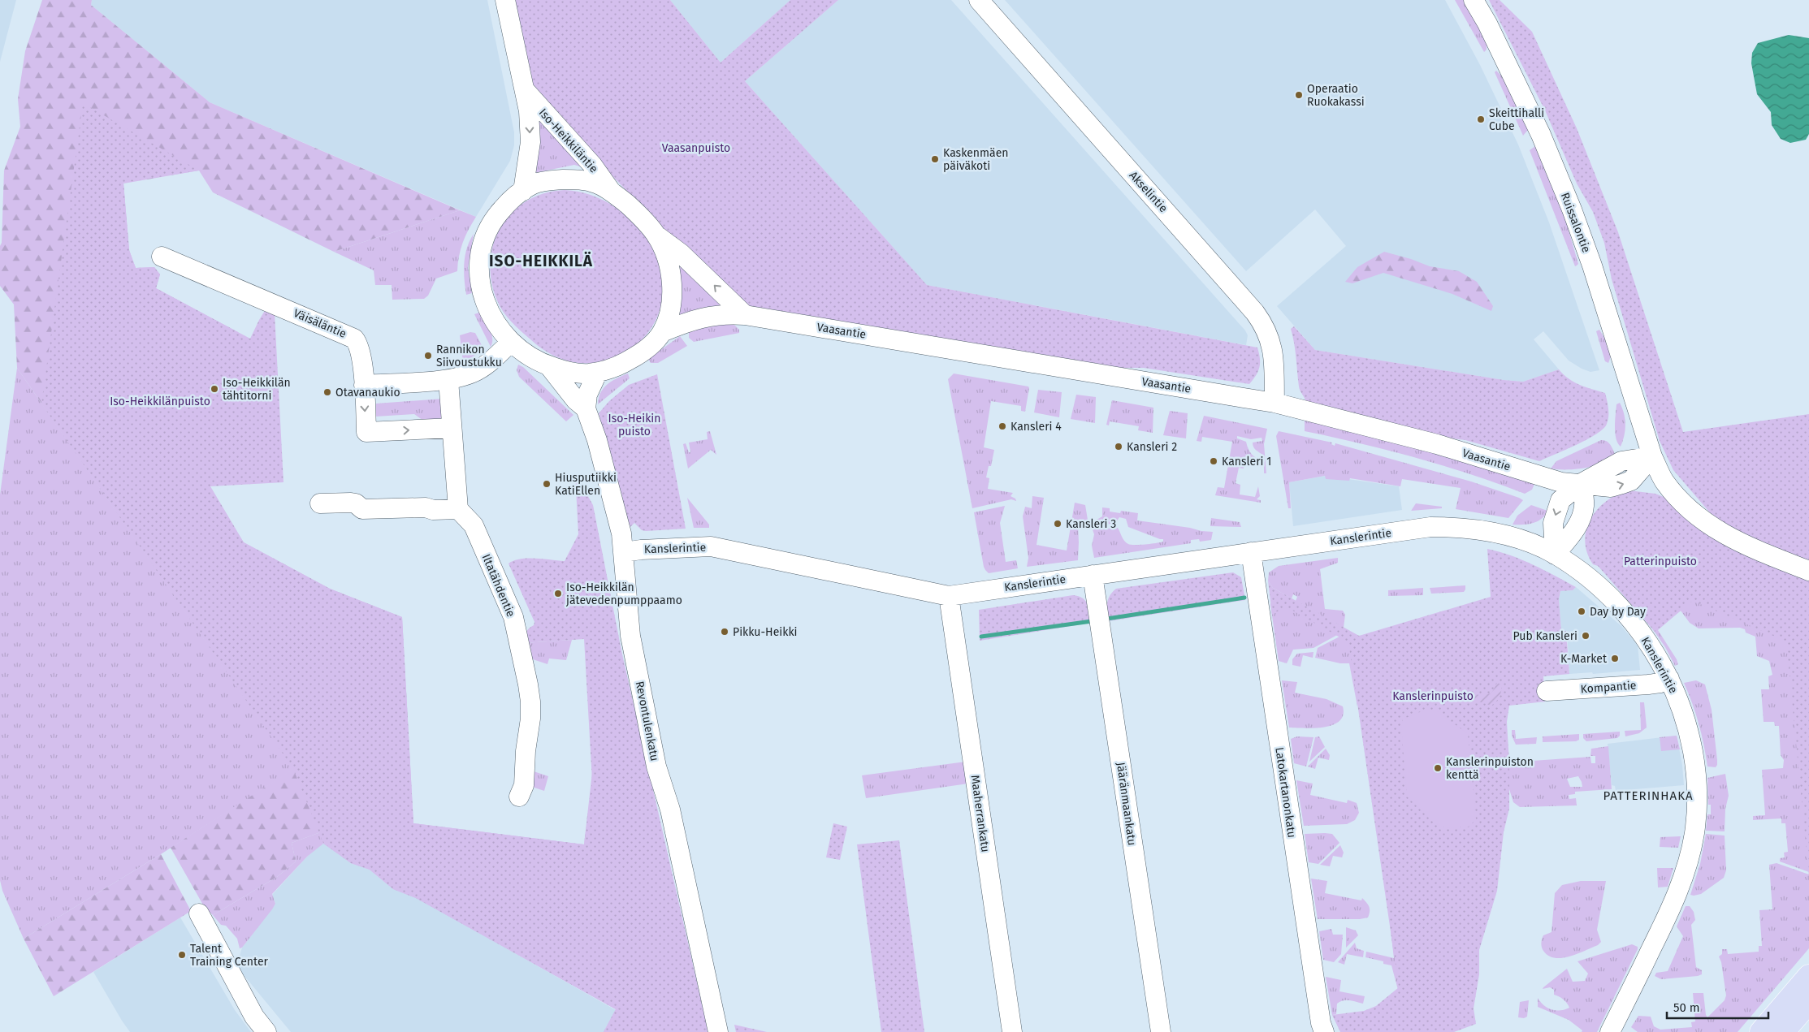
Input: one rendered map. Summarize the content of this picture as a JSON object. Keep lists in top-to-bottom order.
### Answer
{
  "streets": {
    "street": [
      "Iso-Heikkiläntie",
      "Akselintie",
      "Ruissalontie",
      "Väisäläntie",
      "Vaasantie",
      "Kanslerintie",
      "Iltatähdentie",
      "Kompantie",
      "Revontulenkatu",
      "Latokartanonkatu",
      "Jääränmaankatu",
      "Maaherrankatu"
    ]
  },
  "crossings": [
    ["Akselintie", "Vaasantie"],
    ["Ruissalontie", "Vaasantie"],
    ["Kanslerintie", "Kompantie"],
    ["Kanslerintie", "Revontulenkatu"],
    ["Kanslerintie", "Latokartanonkatu"],
    ["Kanslerintie", "Jääränmaankatu"],
    ["Kanslerintie", "Maaherrankatu"]
  ],
  "districts": ["ISO-HEIKKILÄ", "PATTERINHAKA"],
  "parks": [
    "Vaasanpuisto",
    "Iso-Heikkilänpuisto",
    "Iso-Heikin puisto",
    "Patterinpuisto",
    "Kanslerinpuisto"
  ],
  "places": [
    "Operaatio Ruokakassi",
    "Skeittihalli Cube",
    "Kaskenmäen päiväkoti",
    "Rannikon Siivoustukku",
    "Iso-Heikkilän tähtitorni",
    "Otavanaukio",
    "Kansleri 4",
    "Kansleri 2",
    "Kansleri 1",
    "Hiusputiikki KatiEllen",
    "Kansleri 3",
    "Iso-Heikkilän jätevedenpumppaamo",
    "Day by Day",
    "Pikku-Heikki",
    "Pub Kansleri",
    "K-Market",
    "Kanslerinpuiston kenttä",
    "Talent Training Center"
  ],
  "scale_bar": "50 m"
}
